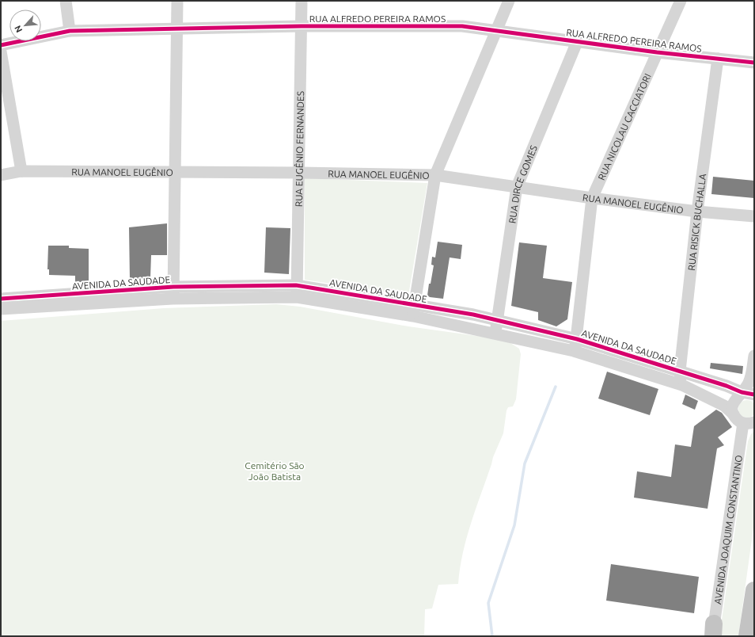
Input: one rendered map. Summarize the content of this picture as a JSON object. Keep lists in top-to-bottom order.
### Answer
{
  "streets": {
    "street": [
      "RUA ALFREDO PEREIRA RAMOS",
      "RUA NICOLAU CACCIATORI",
      "RUA EUGÊNIO FERNANDES",
      "RUA MANOEL EUGÊNIO",
      "RUA DIRCE GOMES",
      "RUA RISICK BUCHALLA",
      "AVENIDA DA SAUDADE",
      "AVENIDA JOAQUIM CONSTANTINO"
    ]
  },
  "crossings": [
    ["RUA ALFREDO PEREIRA RAMOS", "RUA NICOLAU CACCIATORI"],
    ["RUA ALFREDO PEREIRA RAMOS", "RUA EUGÊNIO FERNANDES"],
    ["RUA ALFREDO PEREIRA RAMOS", "RUA DIRCE GOMES"],
    ["RUA ALFREDO PEREIRA RAMOS", "RUA RISICK BUCHALLA"],
    ["RUA NICOLAU CACCIATORI", "RUA MANOEL EUGÊNIO"],
    ["RUA NICOLAU CACCIATORI", "AVENIDA DA SAUDADE"],
    ["RUA EUGÊNIO FERNANDES", "RUA MANOEL EUGÊNIO"],
    ["RUA EUGÊNIO FERNANDES", "AVENIDA DA SAUDADE"],
    ["RUA MANOEL EUGÊNIO", "RUA DIRCE GOMES"],
    ["RUA MANOEL EUGÊNIO", "RUA RISICK BUCHALLA"],
    ["RUA DIRCE GOMES", "AVENIDA DA SAUDADE"],
    ["RUA RISICK BUCHALLA", "AVENIDA DA SAUDADE"],
    ["AVENIDA DA SAUDADE", "AVENIDA JOAQUIM CONSTANTINO"]
  ],
  "parks": ["Cemitério São João Batista"],
  "north": "bottom left"
}
